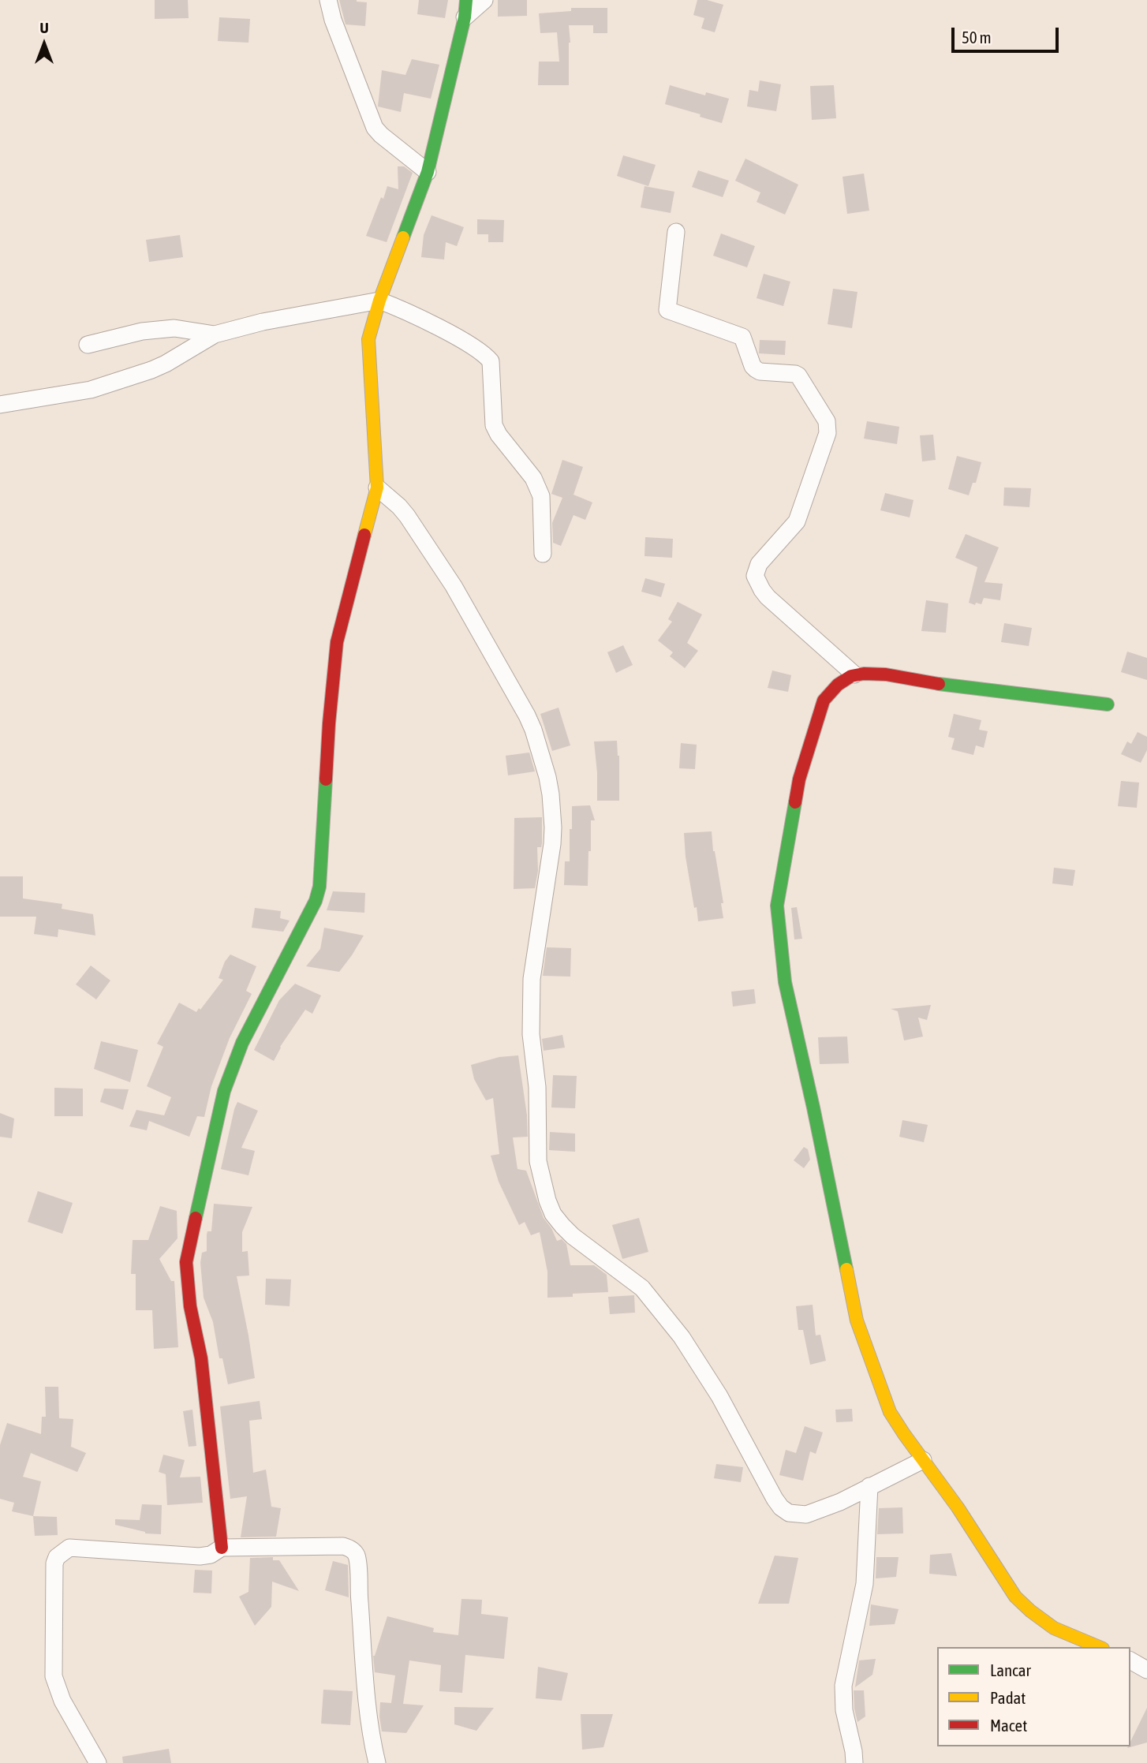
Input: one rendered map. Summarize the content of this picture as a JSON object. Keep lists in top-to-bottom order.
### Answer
{
  "legend": ["Lancar", "Padat", "Macet"],
  "scale_bar": "50 m",
  "north": "top"
}
